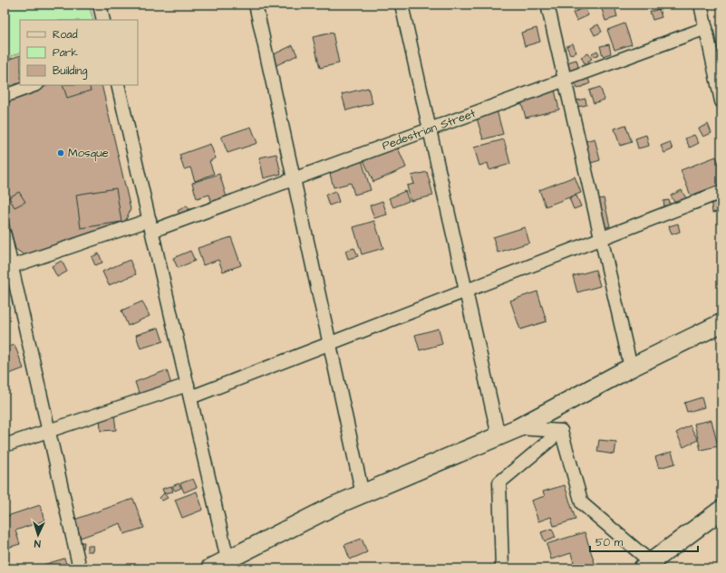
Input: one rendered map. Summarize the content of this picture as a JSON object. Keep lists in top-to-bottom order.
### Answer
{
  "streets": {
    "street": ["Pedestrian Street"]
  },
  "places": ["Mosque"],
  "legend": ["Road", "Park", "Building"],
  "scale_bar": "50 m",
  "north": "bottom"
}
